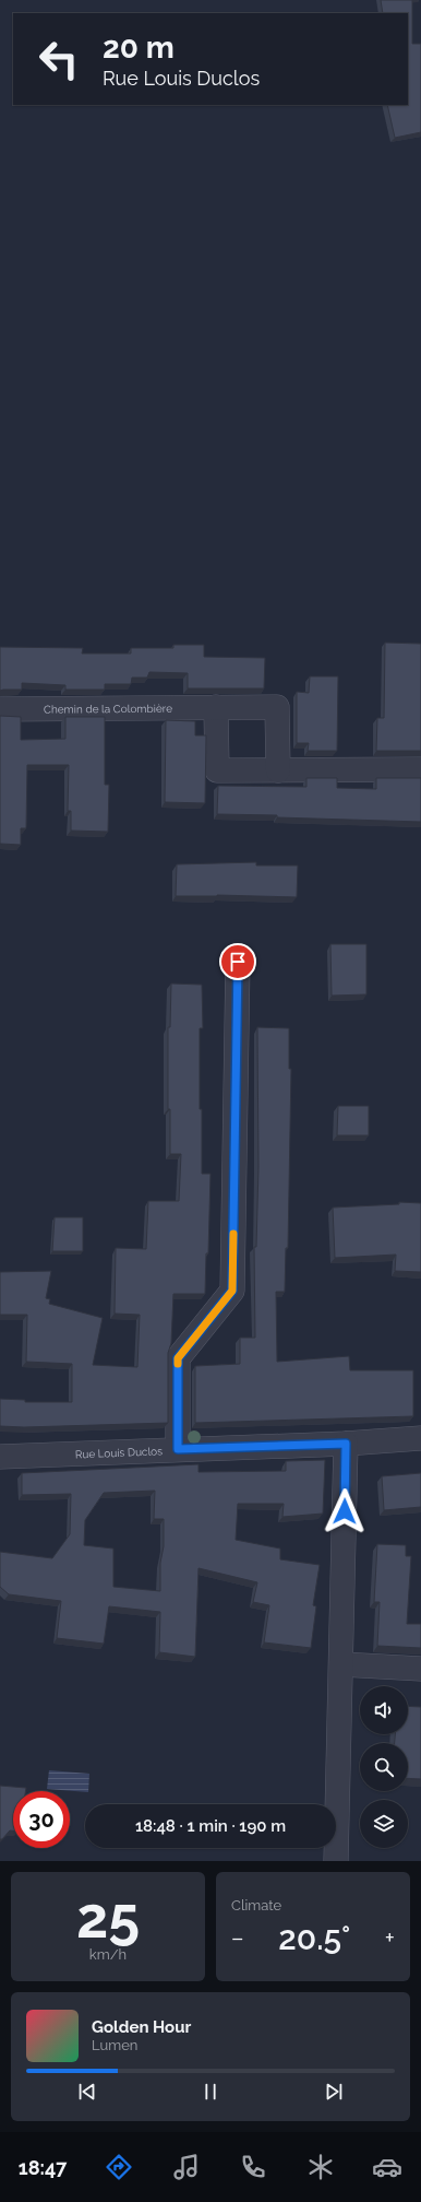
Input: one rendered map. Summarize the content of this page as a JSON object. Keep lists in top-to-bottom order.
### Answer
{
  "streets": {
    "street": ["Chemin de la Colombière", "Rue Louis Duclos"]
  },
  "page": {
    "turn": ["20 m", "Rue Louis Duclos"],
    "limit": "30",
    "trip": "18:48 · 1 min · 190 m",
    "tile": [
      ["25", "km/h"],
      "Climate"
    ],
    "heat": ["−", "20.5°", "+"],
    "song": ["Golden Hour", "Lumen"],
    "tabs": "18:47"
  }
}
